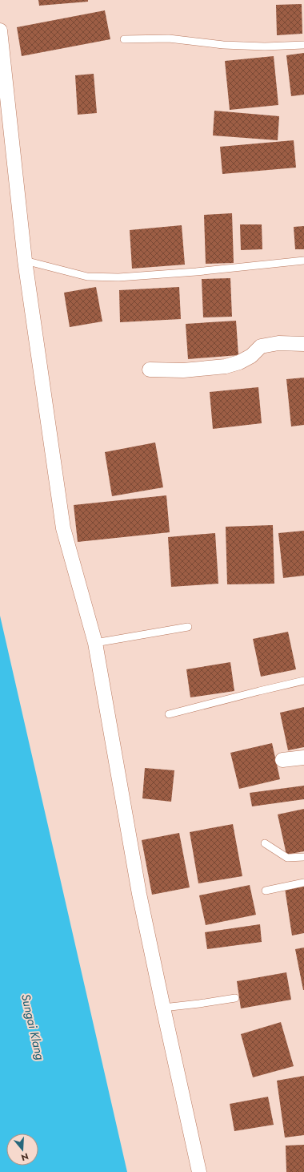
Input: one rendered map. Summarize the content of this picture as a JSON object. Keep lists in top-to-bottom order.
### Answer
{
  "water": ["Sungai Klang"],
  "north": "bottom"
}
